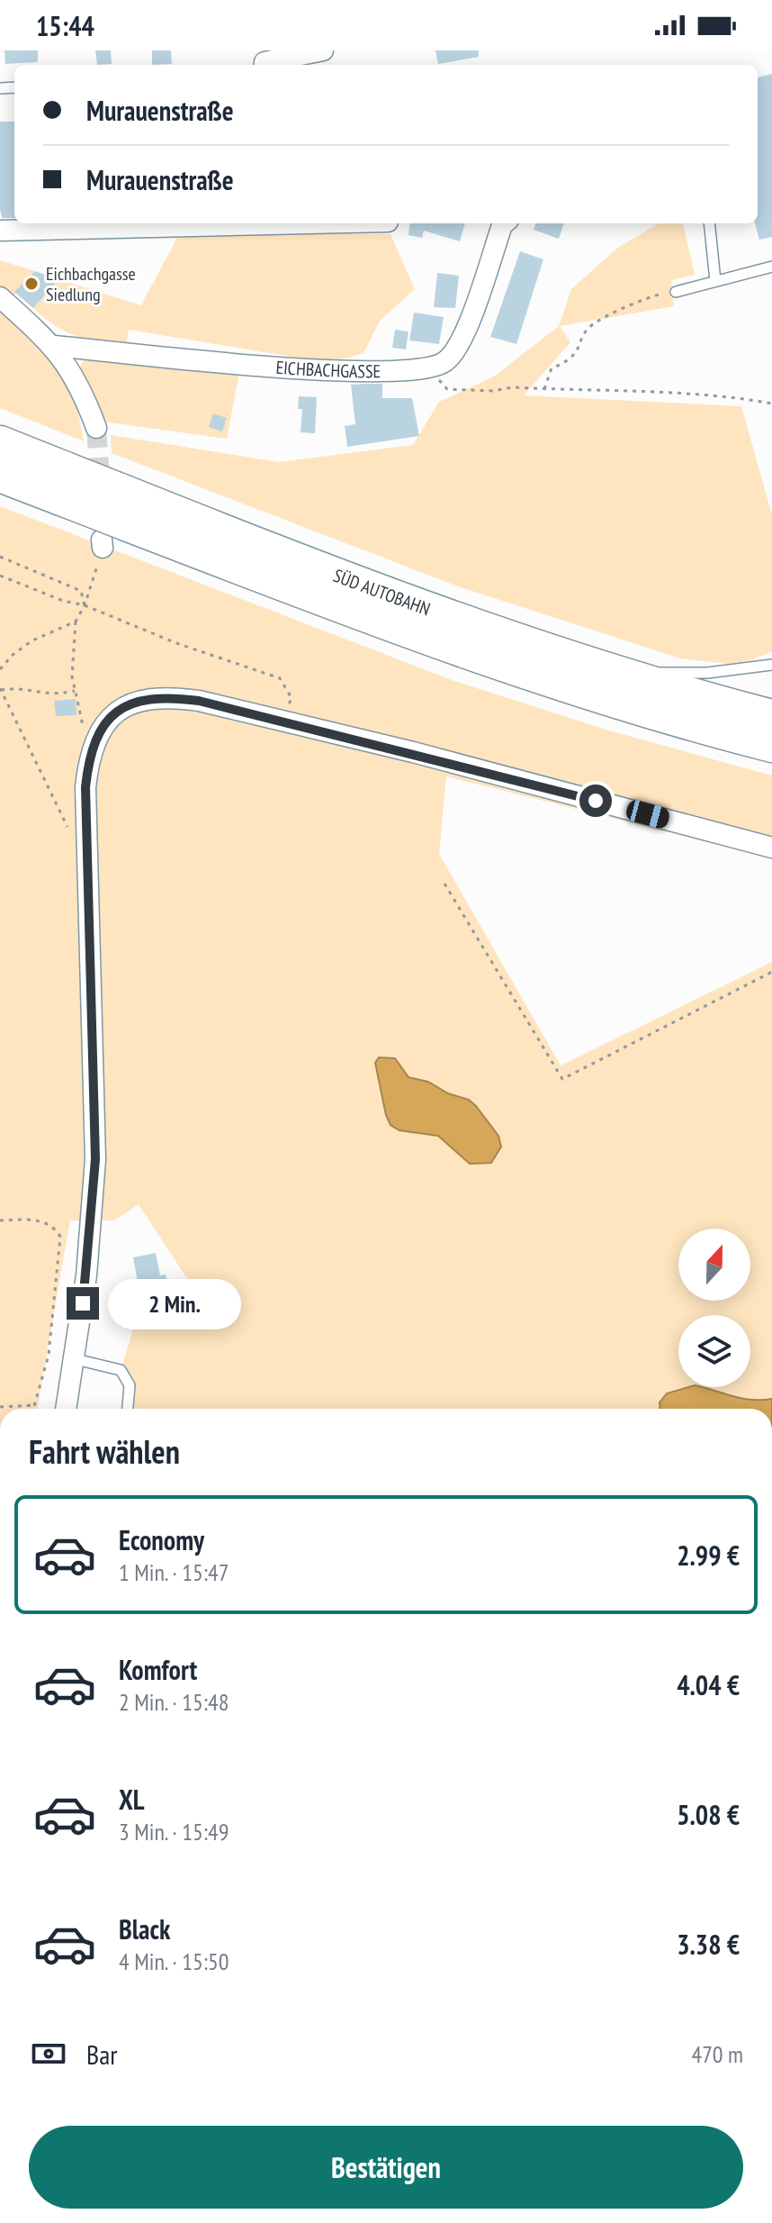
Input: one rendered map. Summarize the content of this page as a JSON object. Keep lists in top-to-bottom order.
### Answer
{
  "streets": {
    "highway": ["SÜD AUTOBAHN"],
    "street": ["EICHBACHGASSE"]
  },
  "places": ["Eichbachgasse Siedlung"],
  "north": "top",
  "page": {
    "status": "15:44",
    "banner": ["Murauenstraße", "Murauenstraße"],
    "bubble": "2 Min.",
    "heading": "Fahrt wählen",
    "list": [
      {
        "name": "Economy",
        "note": "1 Min. · 15:47",
        "value": "2.99 €"
      },
      {
        "name": "Komfort",
        "note": "2 Min. · 15:48",
        "value": "4.04 €"
      },
      {
        "name": "XL",
        "note": "3 Min. · 15:49",
        "value": "5.08 €"
      },
      {
        "name": "Black",
        "note": "4 Min. · 15:50",
        "value": "3.38 €"
      }
    ],
    "pay": ["Bar", "470 m"],
    "buttons": "Bestätigen"
  }
}
